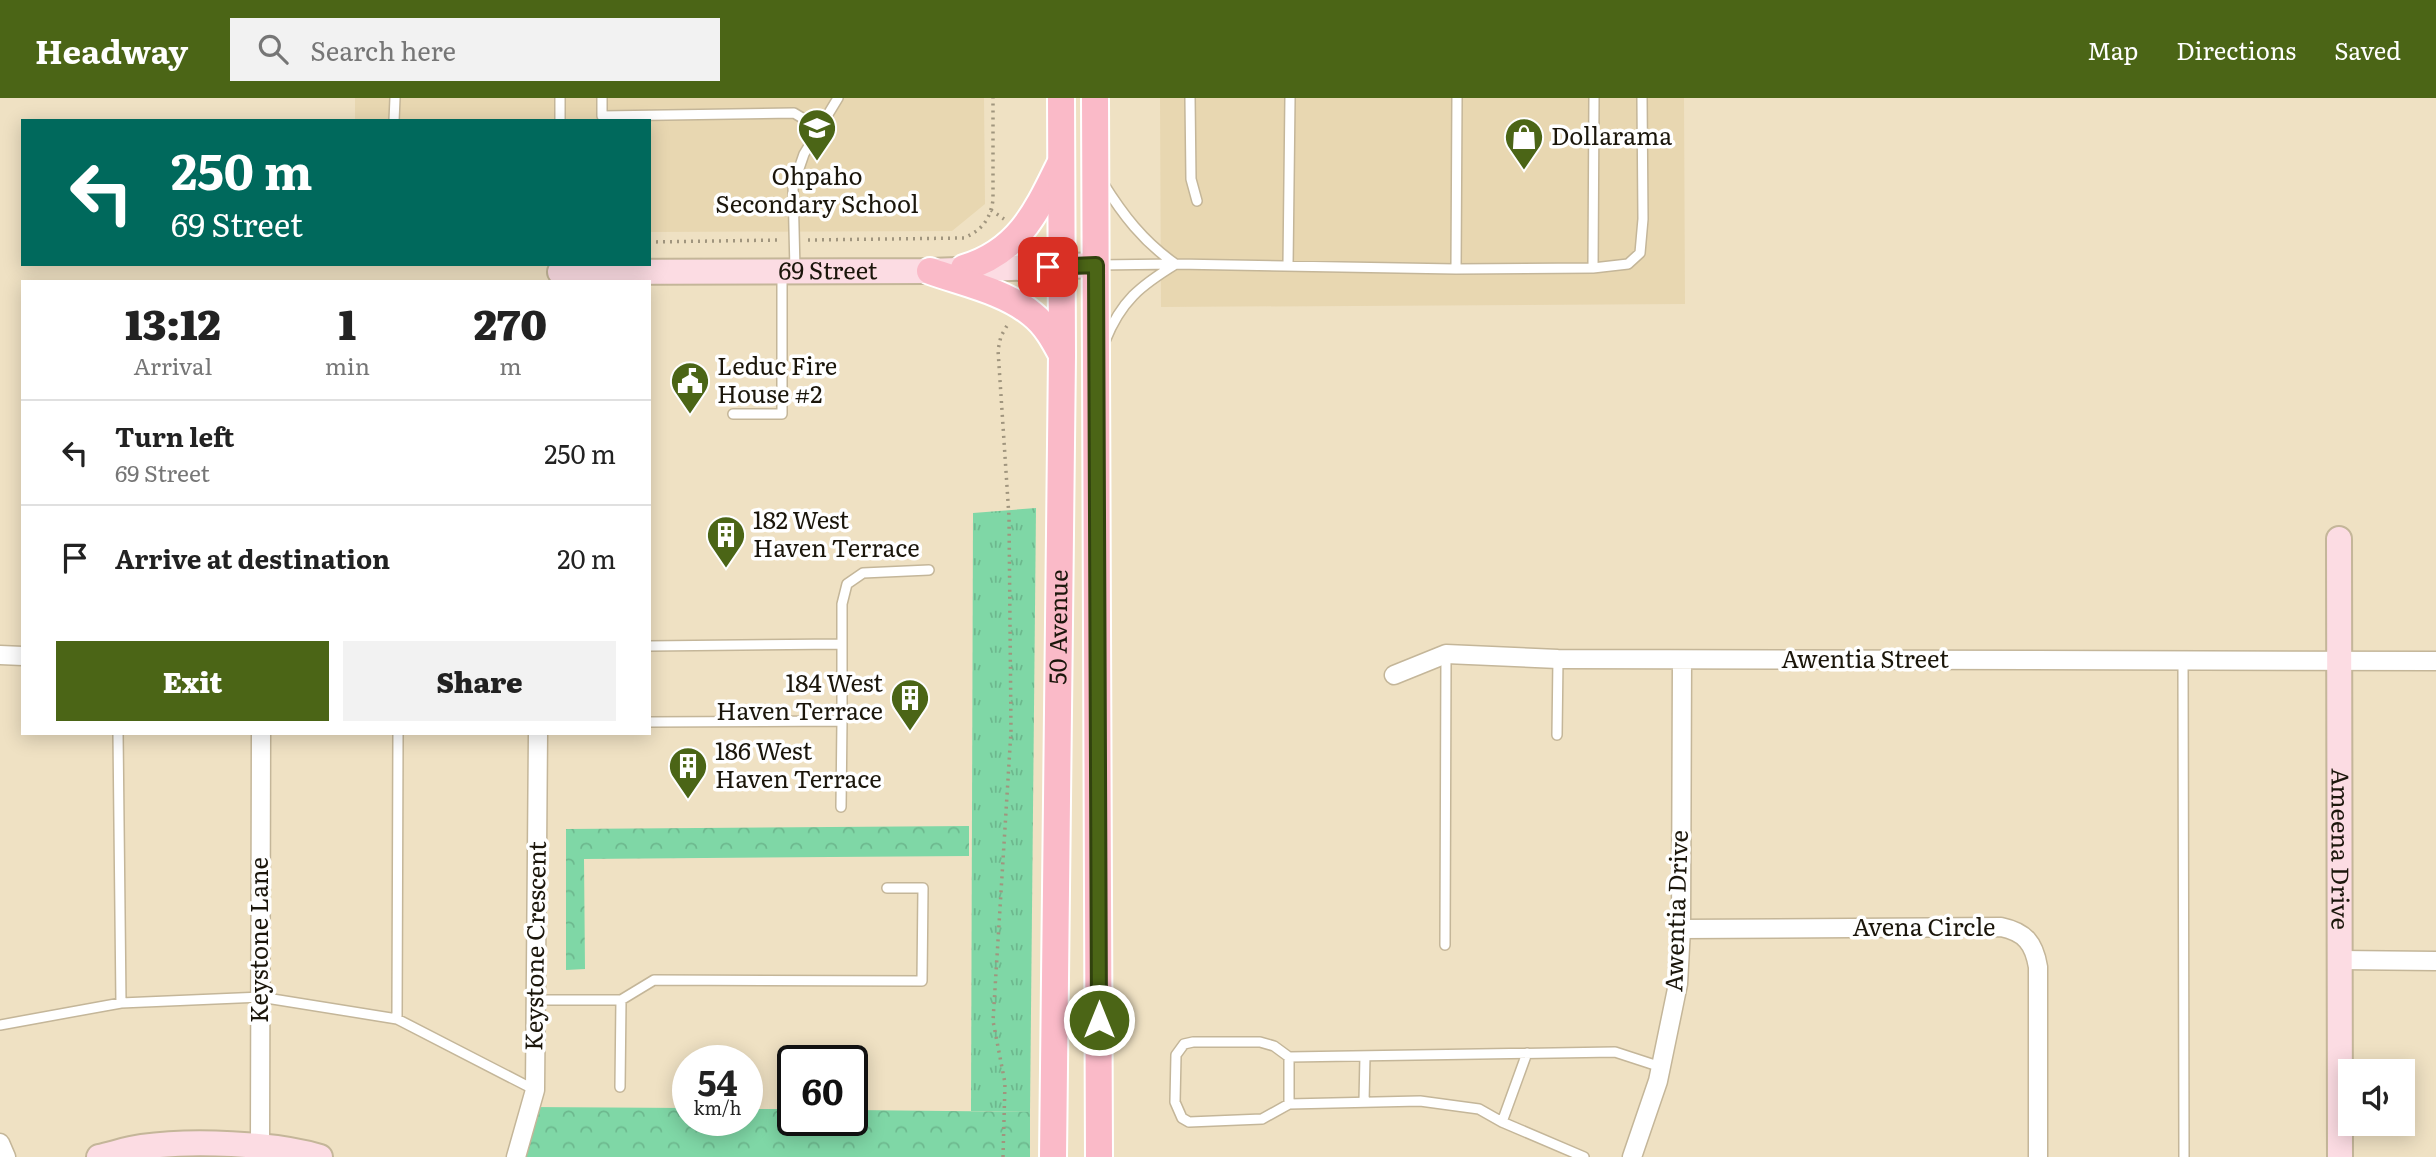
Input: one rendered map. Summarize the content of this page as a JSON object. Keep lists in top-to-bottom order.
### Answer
{
  "streets": {
    "main road": ["50 Avenue"],
    "street": [
      "69 Street",
      "Awentia Street",
      "Ameena Drive",
      "Awentia Drive",
      "Avena Circle",
      "Keystone Lane",
      "Keystone Crescent"
    ]
  },
  "crossings": [
    ["69 Street", "50 Avenue"],
    ["Awentia Street", "Ameena Drive"],
    ["Awentia Street", "Awentia Drive"],
    ["Awentia Drive", "Avena Circle"]
  ],
  "places": {
    "school or university": ["Ohpaho Secondary School"],
    "shop": ["Dollarama"],
    "public building": ["Leduc Fire House #2"],
    "building": ["182 West Haven Terrace", "184 West Haven Terrace", "186 West Haven Terrace"]
  },
  "page": {
    "header": "Headway",
    "search": "Search here",
    "nav": ["Map", "Directions", "Saved"],
    "turn": ["250 m", "69 Street"],
    "eta": [
      "13:12",
      "Arrival",
      "1",
      "min",
      "270",
      "m"
    ],
    "list": [
      {
        "name": "Turn left",
        "note": "69 Street",
        "value": "250 m"
      },
      {
        "name": "Arrive at destination",
        "value": "20 m"
      }
    ],
    "buttons": ["Exit", "Share"],
    "speed": "54 km/h",
    "limit": "60"
  }
}
